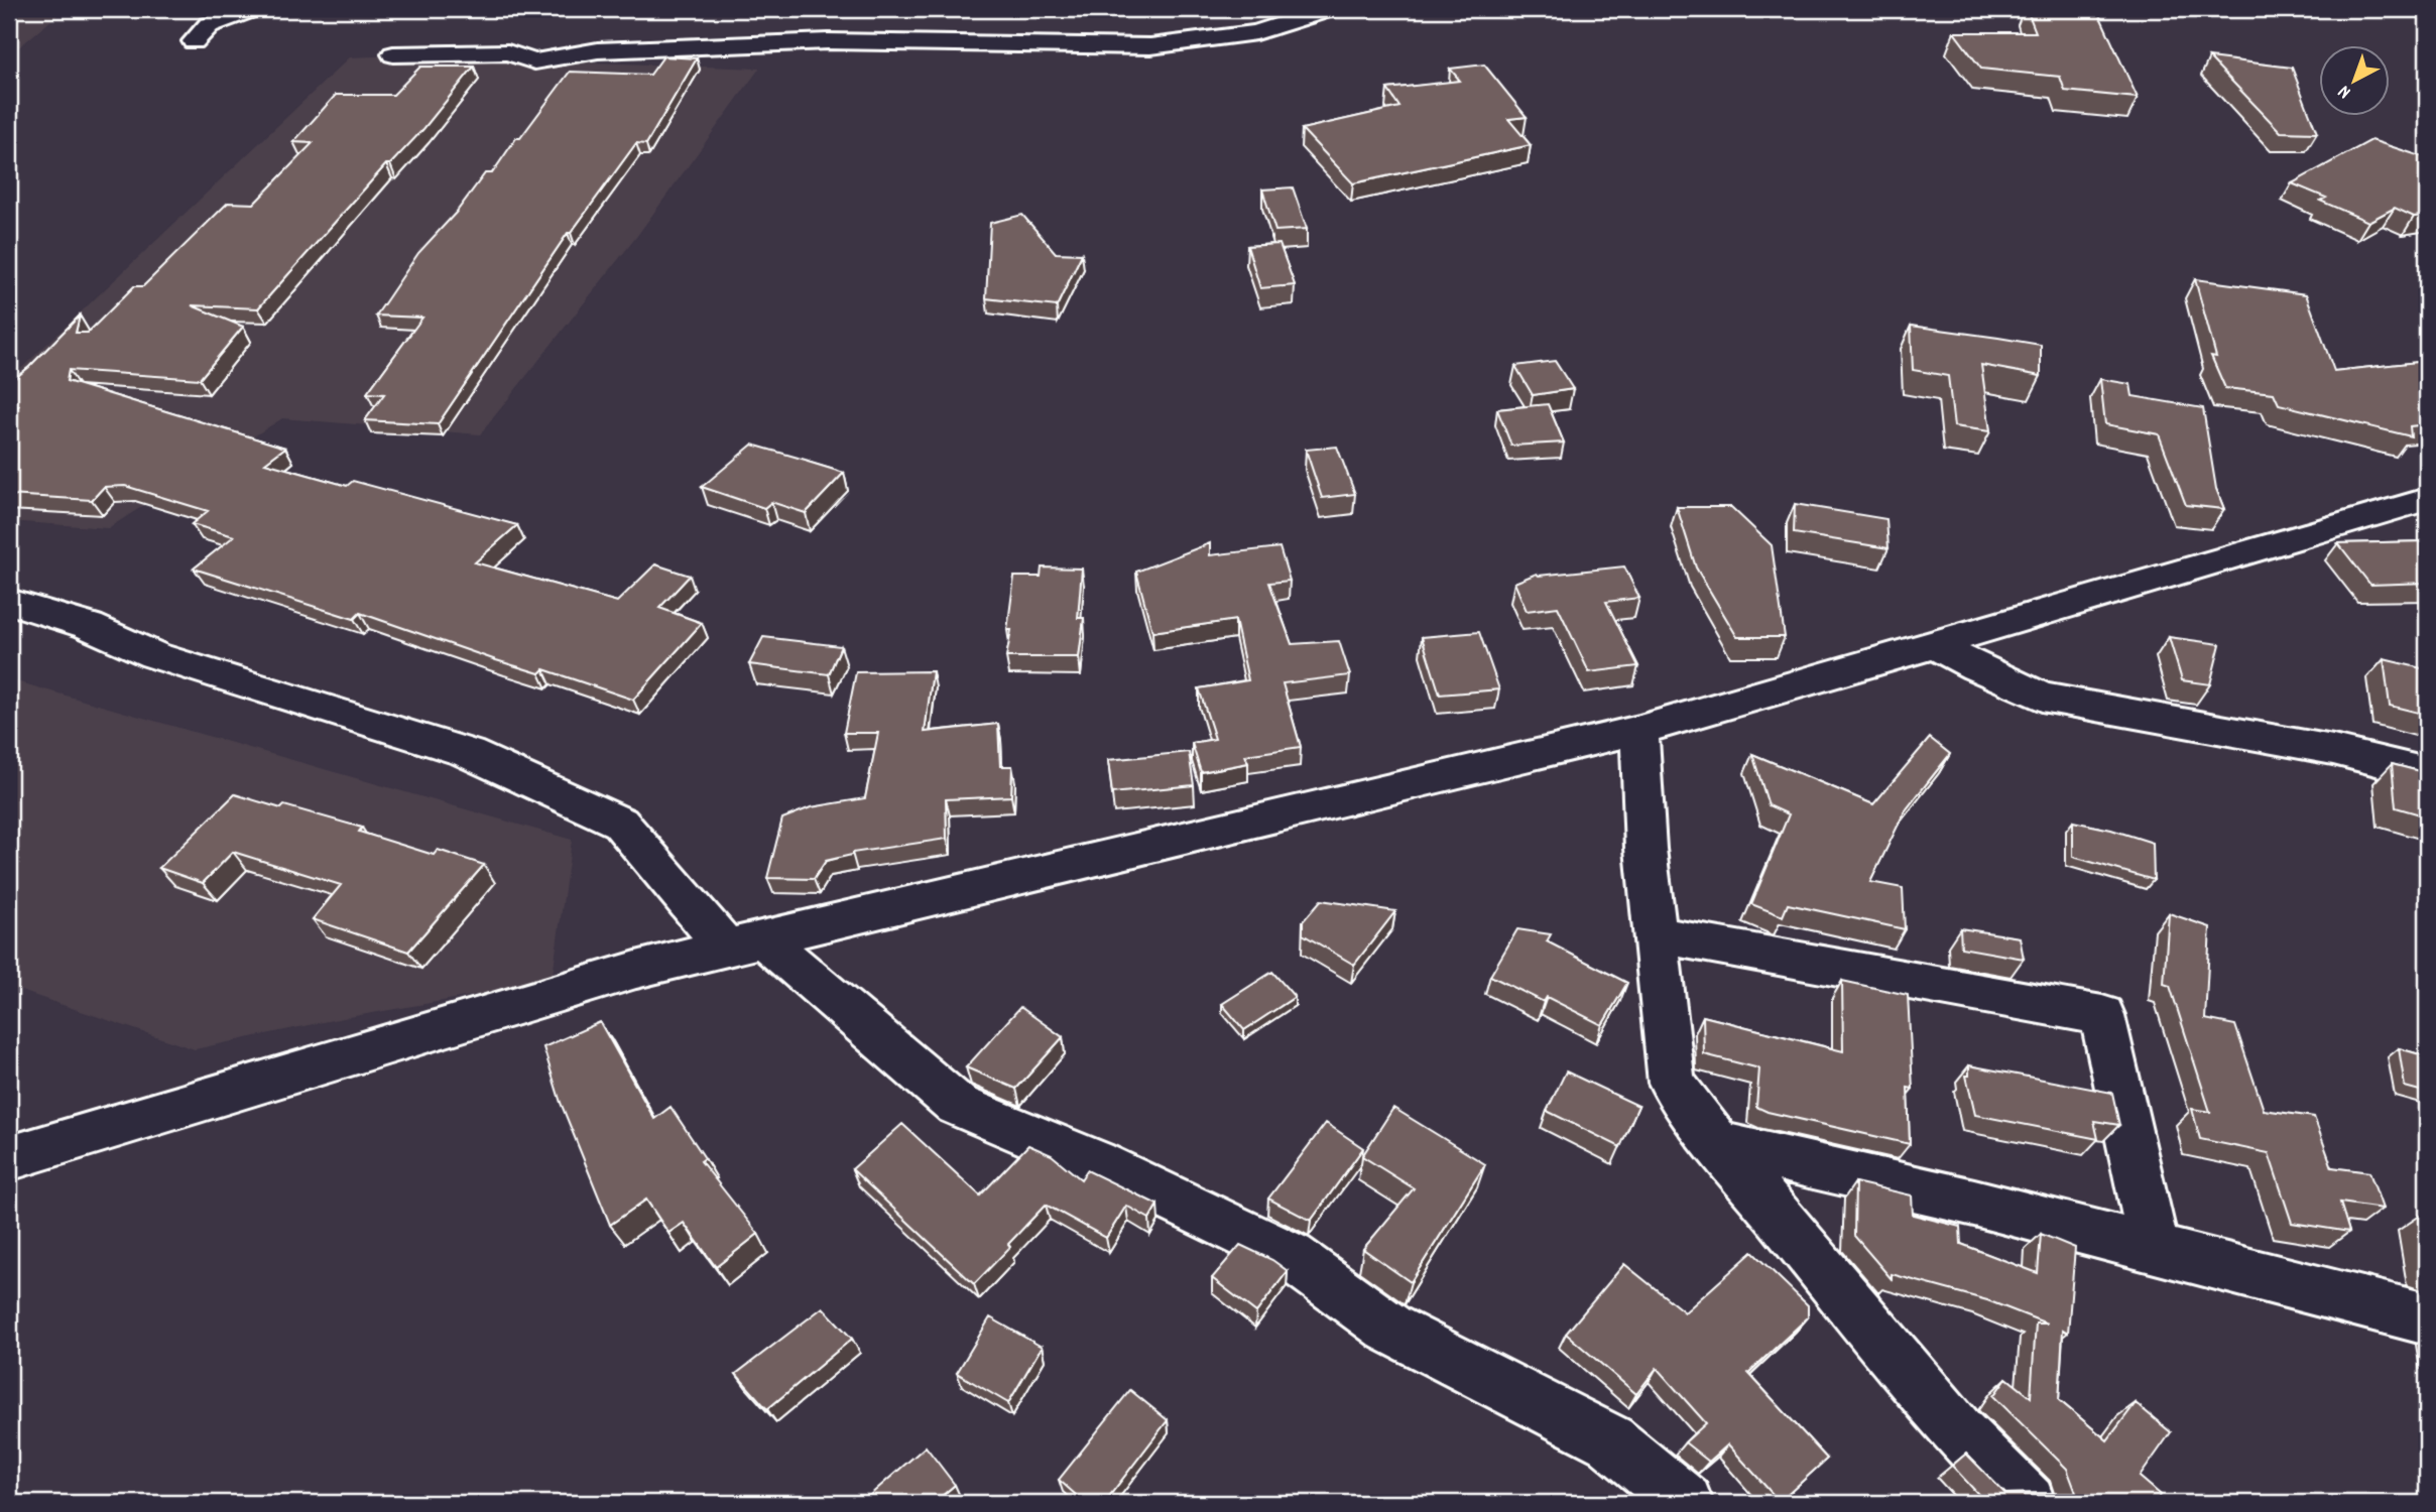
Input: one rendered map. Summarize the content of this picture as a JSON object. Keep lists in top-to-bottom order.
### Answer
{
  "north": "bottom left"
}
